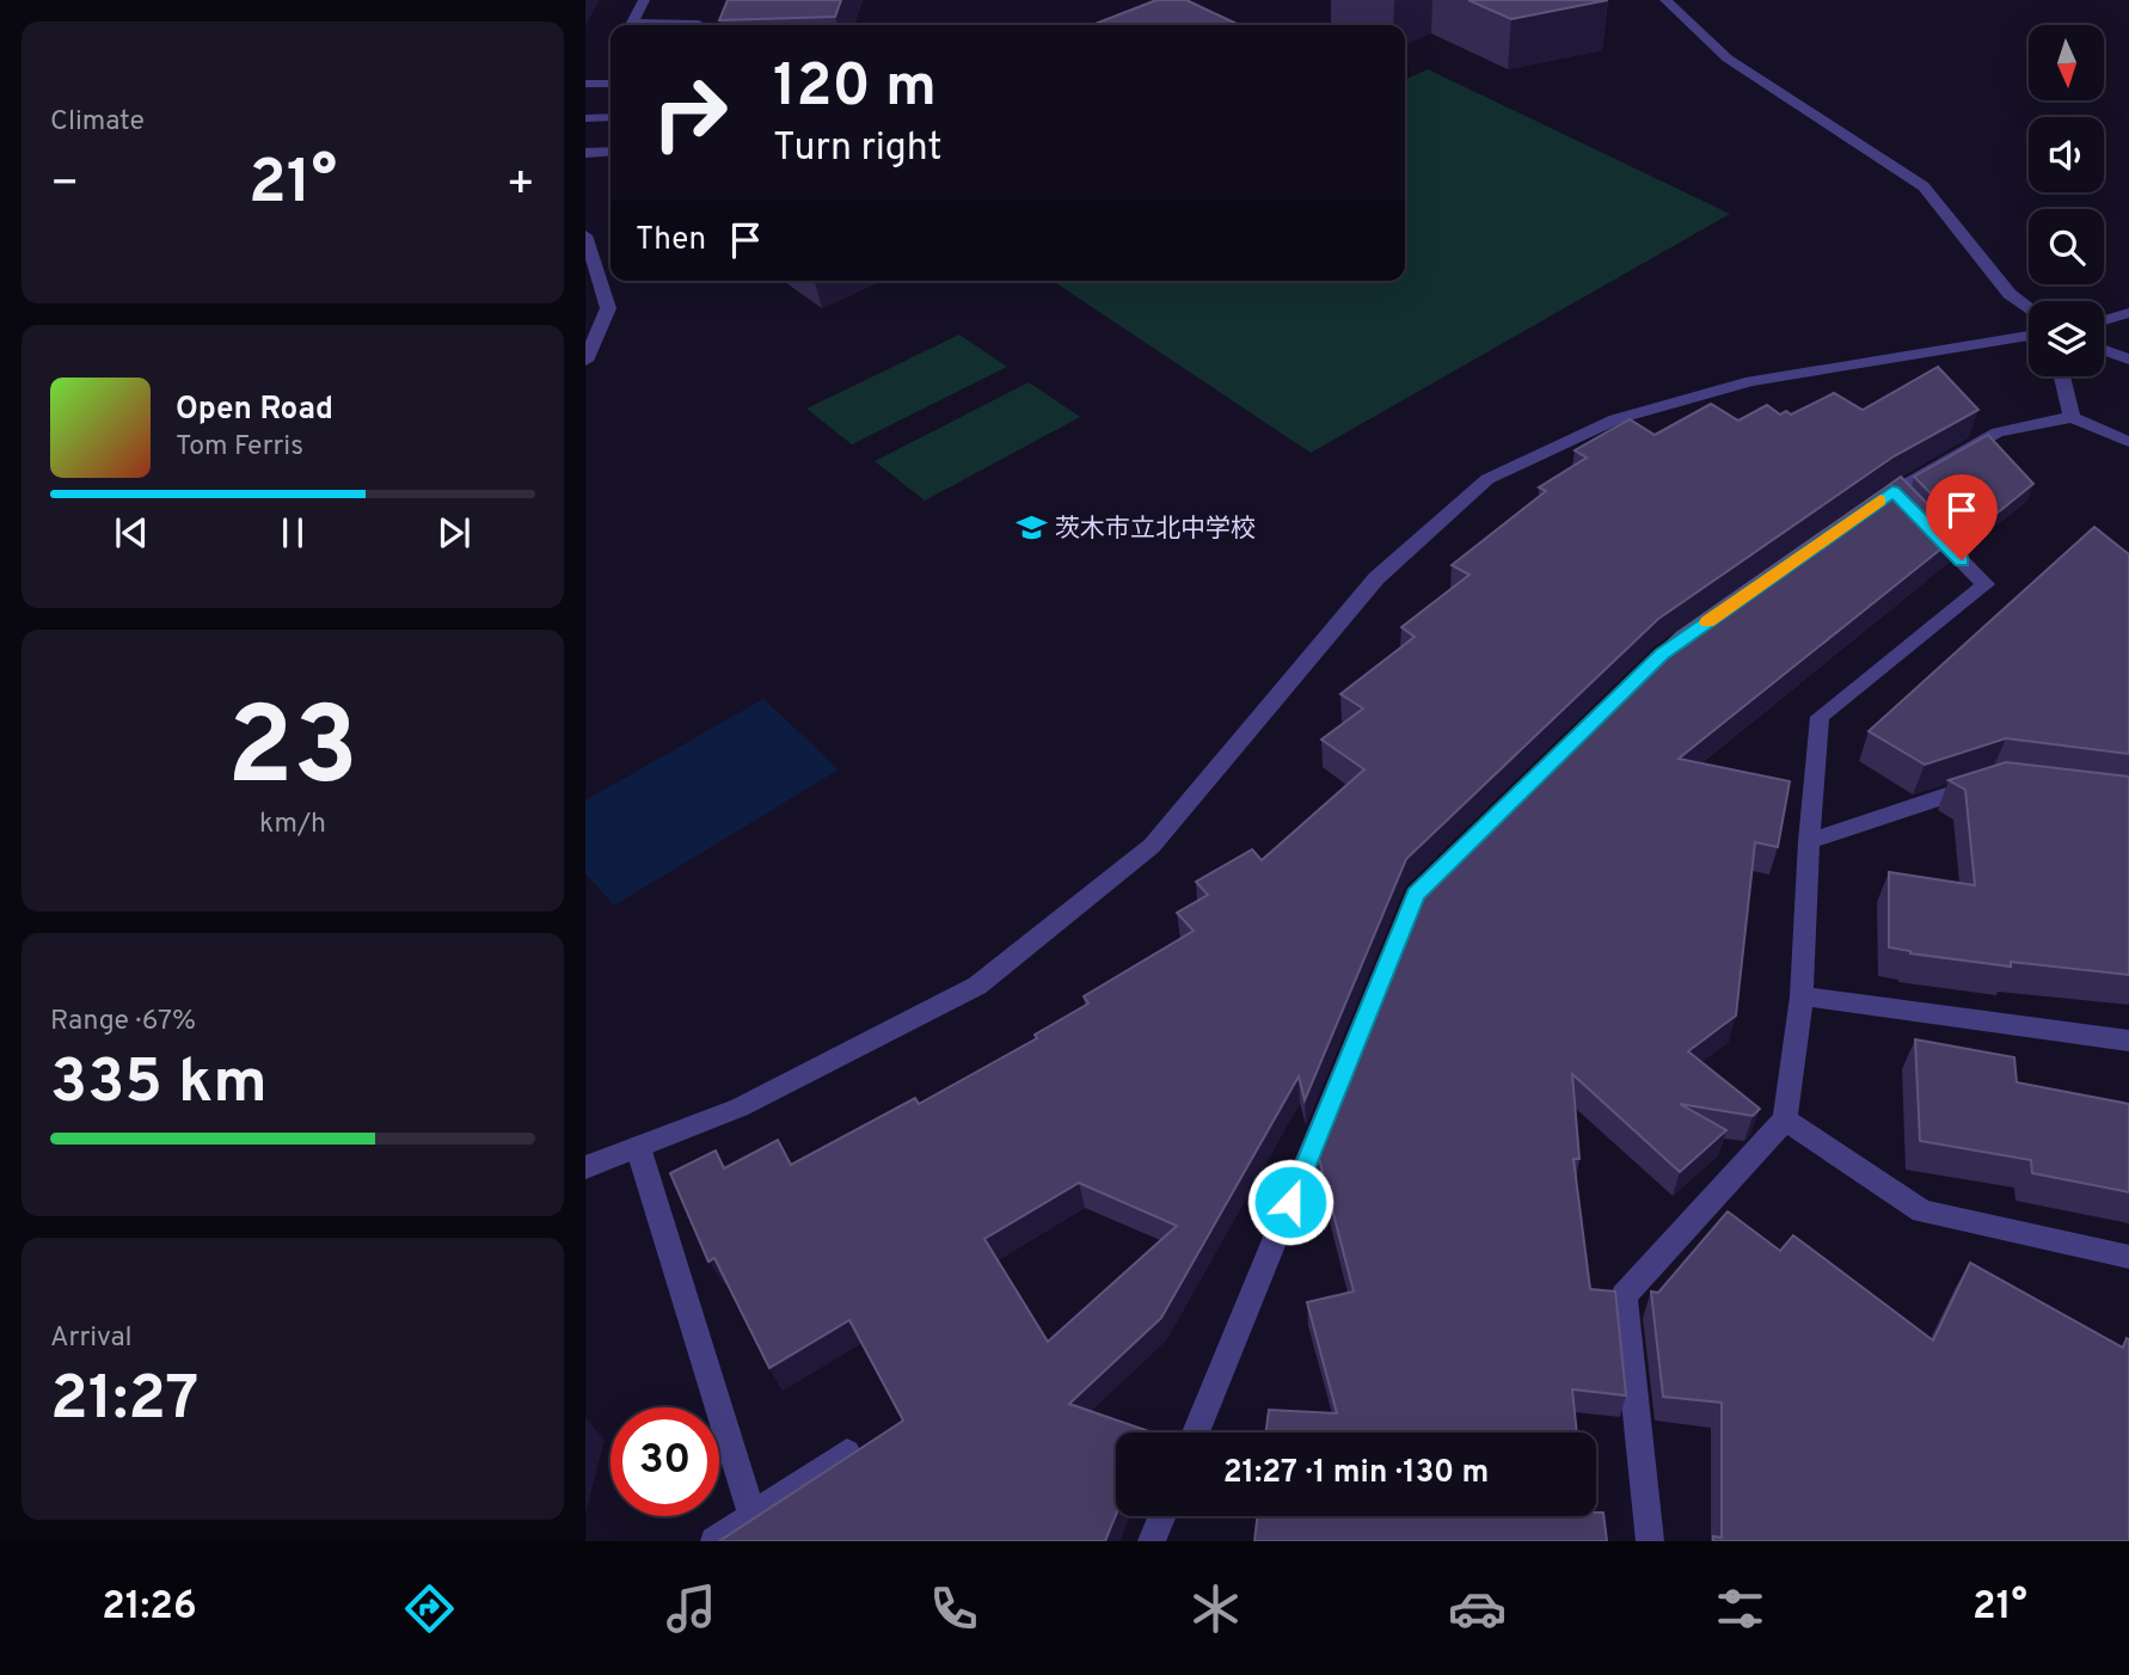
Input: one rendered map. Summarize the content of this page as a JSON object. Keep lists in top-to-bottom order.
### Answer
{
  "places": {
    "school or university": ["茨木市立北中学校"]
  },
  "north": "bottom",
  "page": {
    "tile": [
      "Climate",
      ["23", "km/h"],
      ["Range · 67%", "335 km"],
      ["Arrival", "21:27"]
    ],
    "turn": ["120 m", "Turn right"],
    "heat": ["−", "21°", "+"],
    "then": "Then",
    "song": ["Open Road", "Tom Ferris"],
    "limit": "30",
    "trip": "21:27 · 1 min · 130 m",
    "tabs": ["21:26", "21°"]
  }
}
